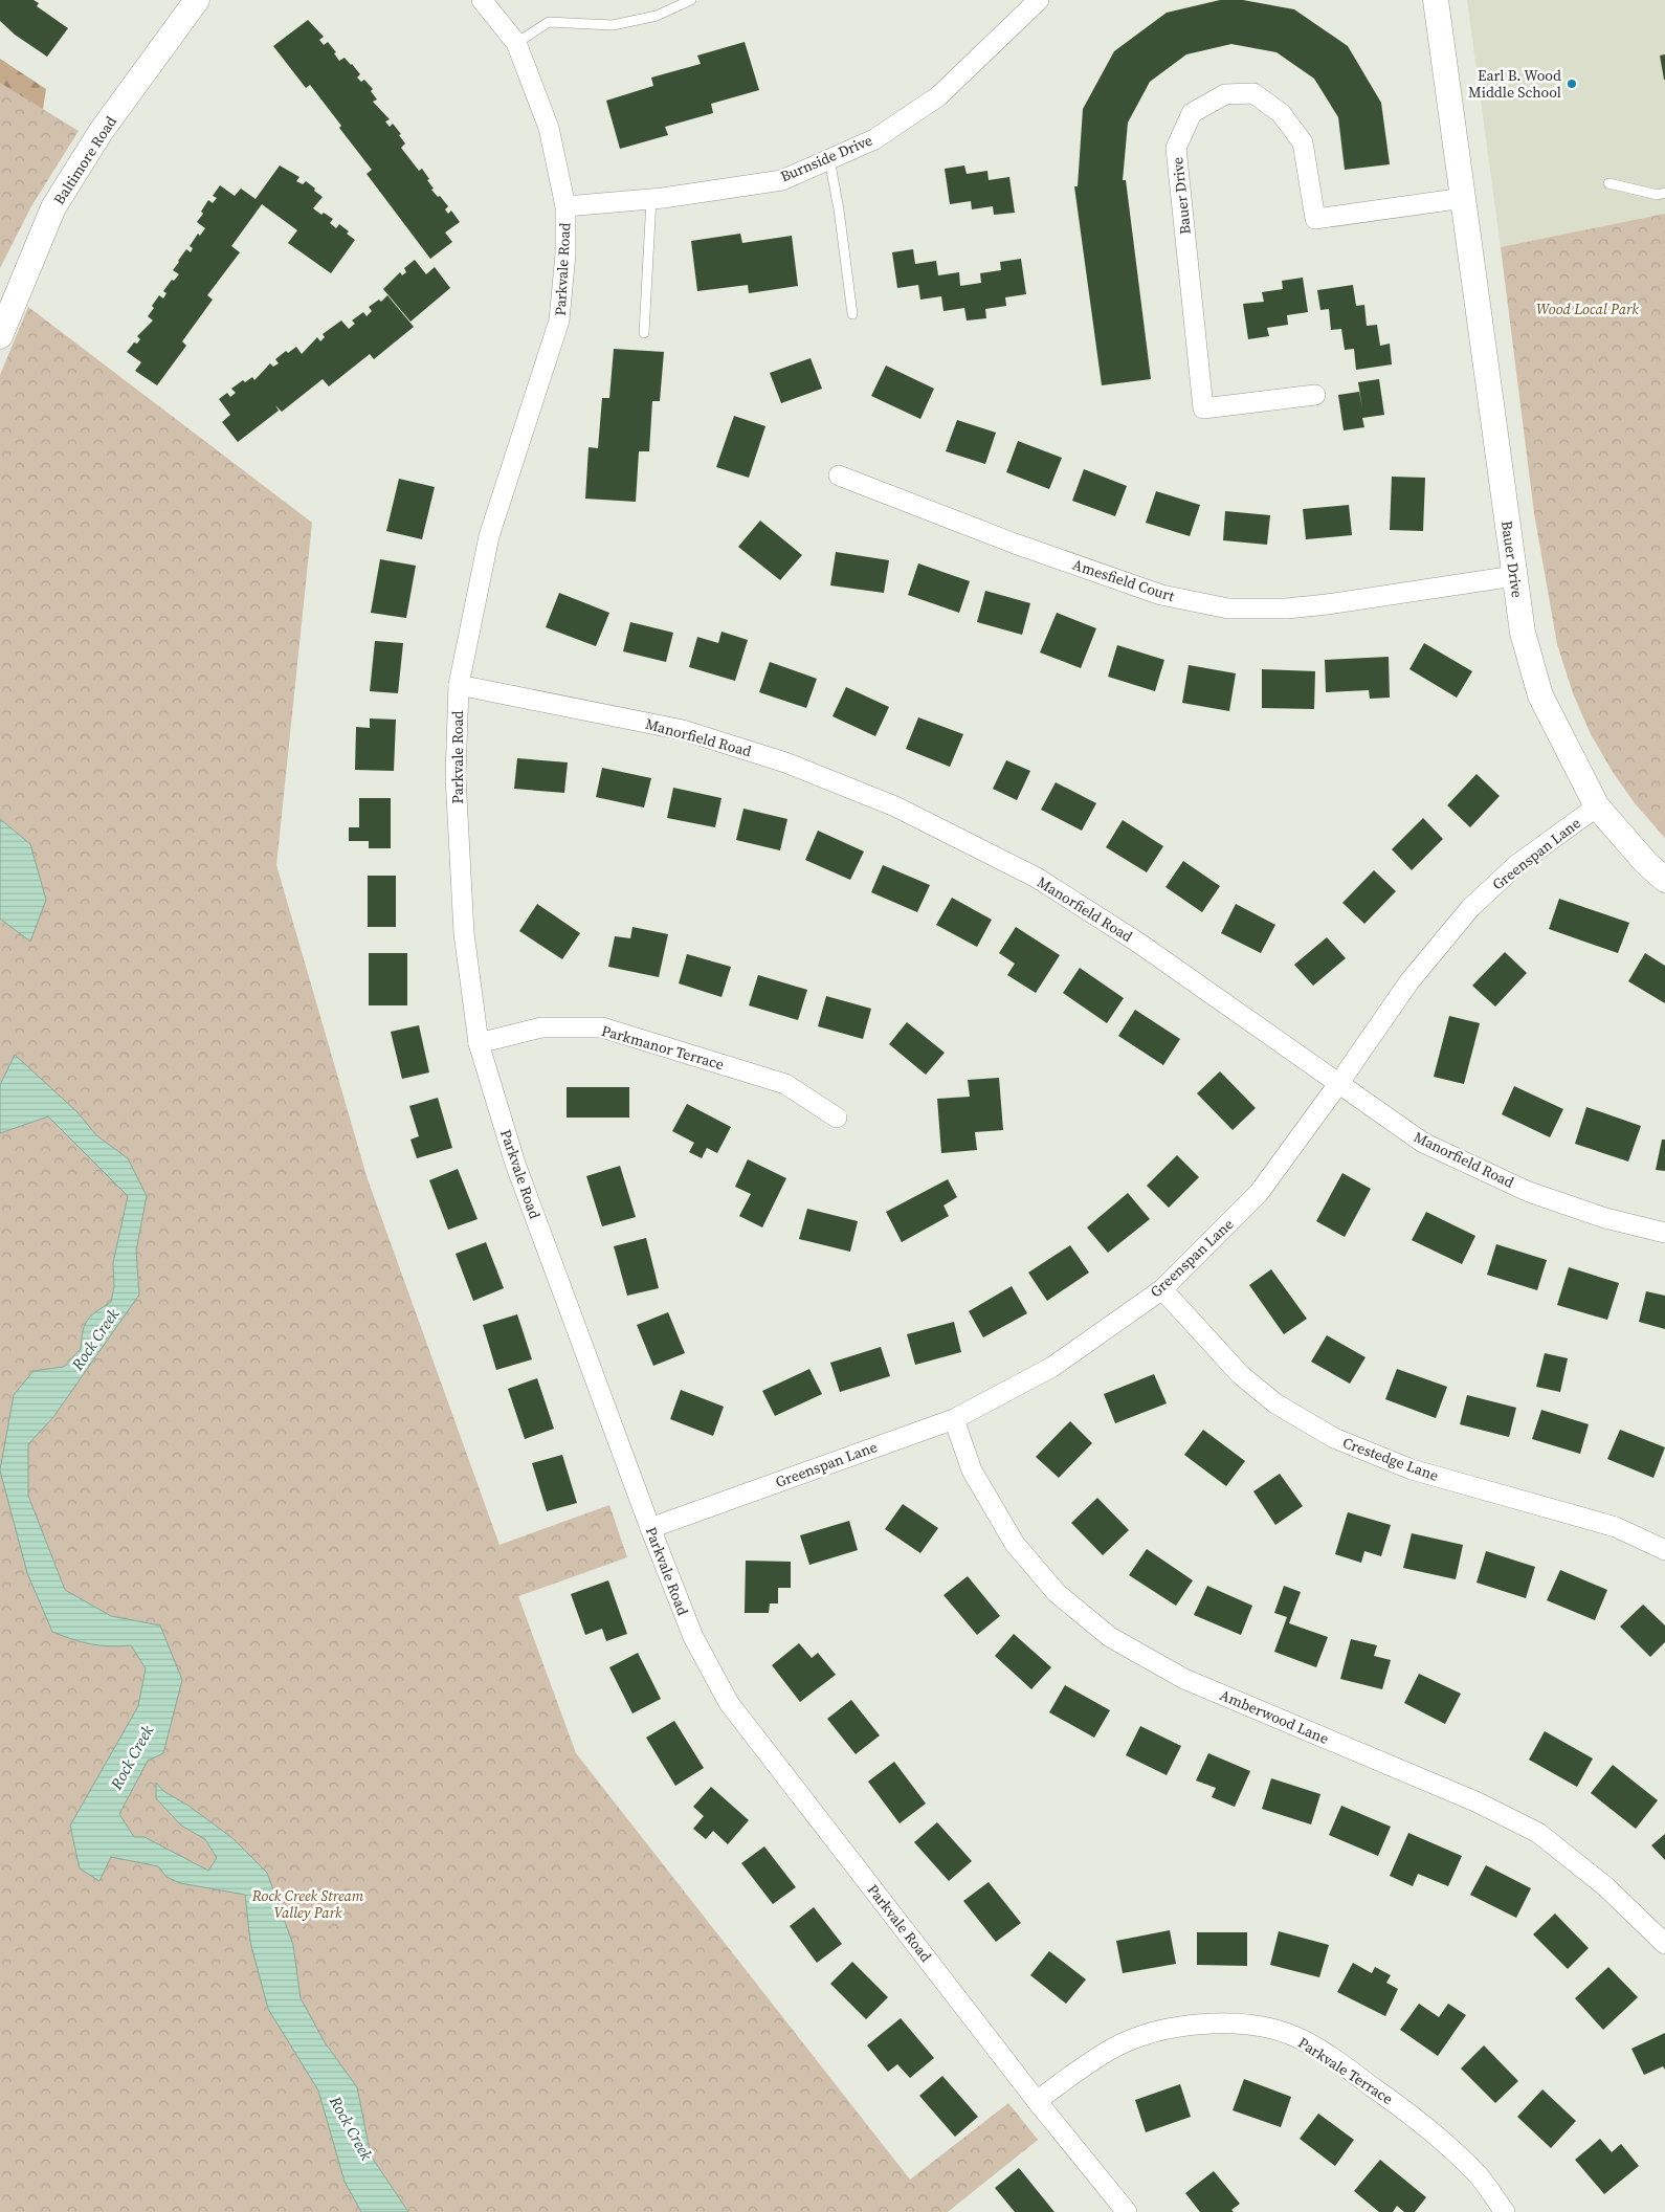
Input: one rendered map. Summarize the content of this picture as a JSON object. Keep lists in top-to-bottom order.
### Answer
{
  "streets": {
    "street": [
      "Burnside Drive",
      "Baltimore Road",
      "Bauer Drive",
      "Parkvale Road",
      "Amesfield Court",
      "Manorfield Road",
      "Greenspan Lane",
      "Parkmanor Terrace",
      "Crestedge Lane",
      "Amberwood Lane",
      "Parkvale Terrace"
    ]
  },
  "crossings": [
    ["Burnside Drive", "Parkvale Road"],
    ["Bauer Drive", "Amesfield Court"],
    ["Bauer Drive", "Greenspan Lane"],
    ["Parkvale Road", "Manorfield Road"],
    ["Parkvale Road", "Greenspan Lane"],
    ["Parkvale Road", "Parkmanor Terrace"],
    ["Parkvale Road", "Parkvale Terrace"],
    ["Manorfield Road", "Greenspan Lane"],
    ["Greenspan Lane", "Crestedge Lane"],
    ["Greenspan Lane", "Amberwood Lane"]
  ],
  "water": ["Rock Creek"],
  "parks": ["Wood Local Park", "Rock Creek Stream Valley Park"],
  "places": ["Earl B. Wood Middle School"]
}
